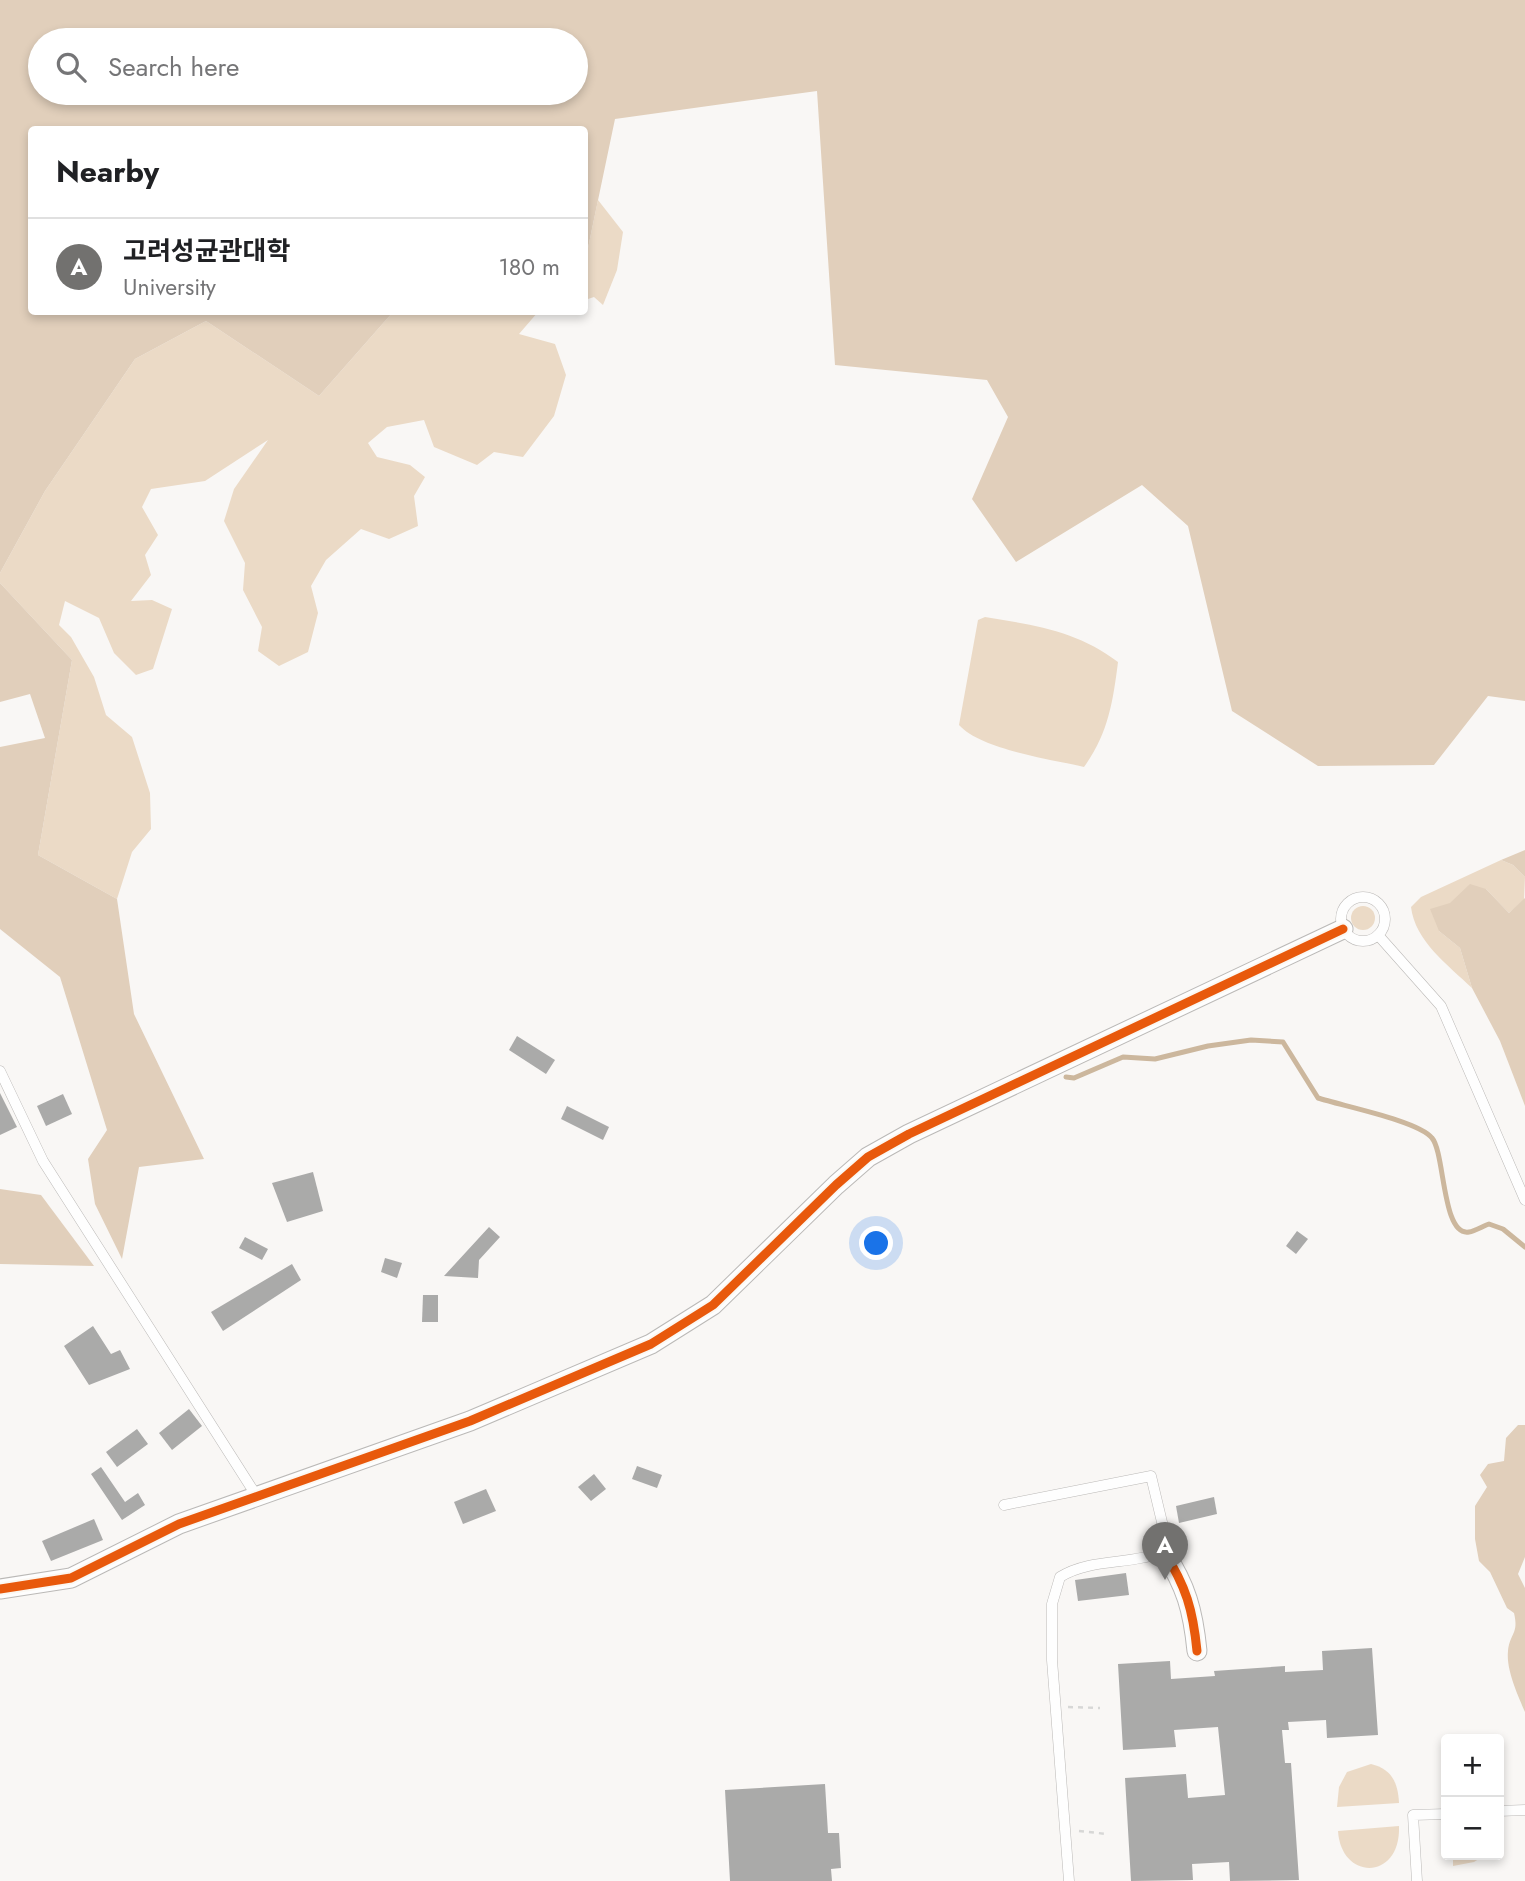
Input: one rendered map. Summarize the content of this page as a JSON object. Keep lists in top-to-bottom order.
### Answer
{
  "page": {
    "search": "Search here",
    "heading": "Nearby",
    "list": [
      {
        "mark": "A",
        "name": "고려성균관대학",
        "note": "University",
        "value": "180 m"
      }
    ],
    "pins": "A",
    "map_buttons": ["+", "−"]
  }
}
